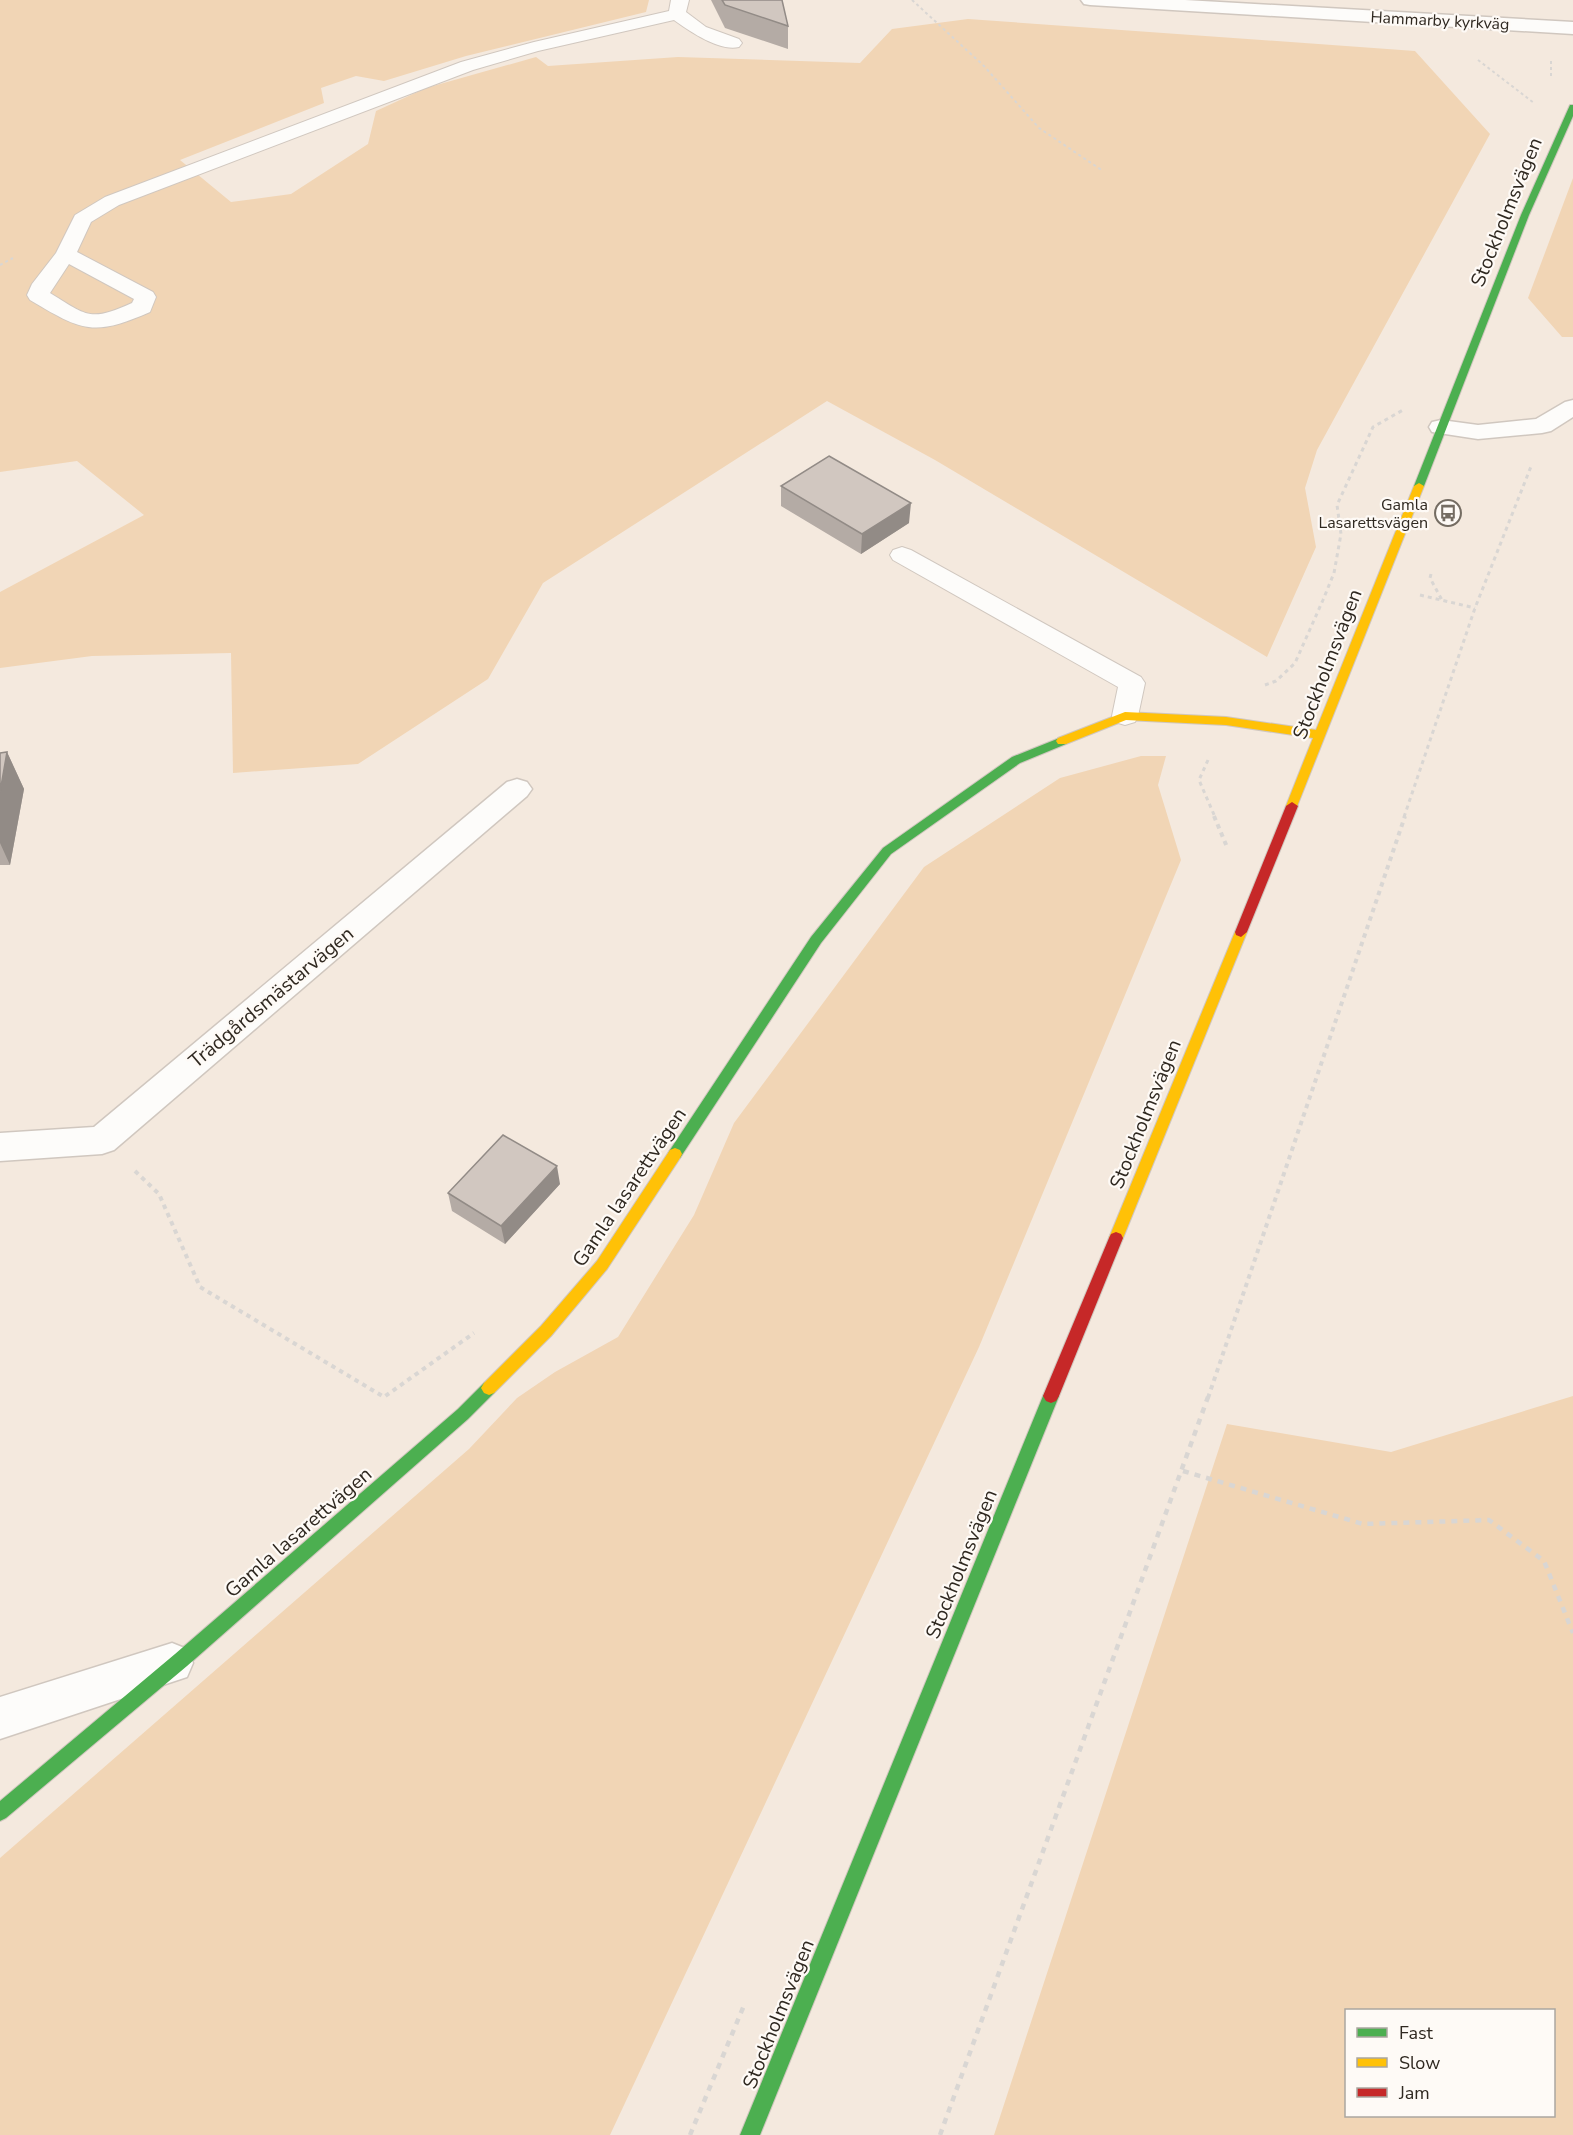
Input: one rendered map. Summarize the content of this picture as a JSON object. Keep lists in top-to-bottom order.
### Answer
{
  "streets": {
    "street": [
      "Hammarby kyrkväg",
      "Stockholmsvägen",
      "Trädgårdsmästarvägen",
      "Gamla lasarettvägen"
    ]
  },
  "crossings": [
    ["Stockholmsvägen", "Gamla lasarettvägen"]
  ],
  "places": {
    "bus stop": ["Gamla Lasarettsvägen"]
  },
  "legend": ["Fast", "Slow", "Jam"]
}
